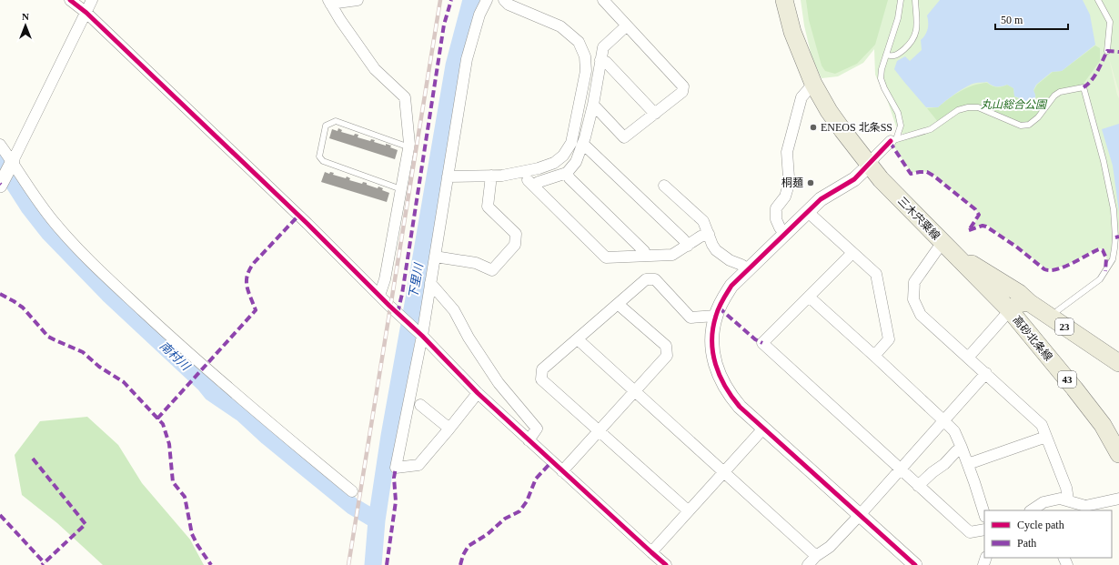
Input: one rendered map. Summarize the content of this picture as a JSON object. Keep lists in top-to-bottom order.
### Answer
{
  "streets": {
    "main road": [
      "三木宍粟線",
      "23",
      "高砂北条線",
      "43"
    ]
  },
  "crossings": [
    ["三木宍粟線", "23"],
    ["三木宍粟線", "高砂北条線"]
  ],
  "water": ["下里川", "南村川"],
  "parks": ["丸山総合公園"],
  "places": ["ENEOS 北条SS", "桐麺"],
  "legend": ["Cycle path", "Path"],
  "scale_bar": "50 m",
  "north": "top"
}
